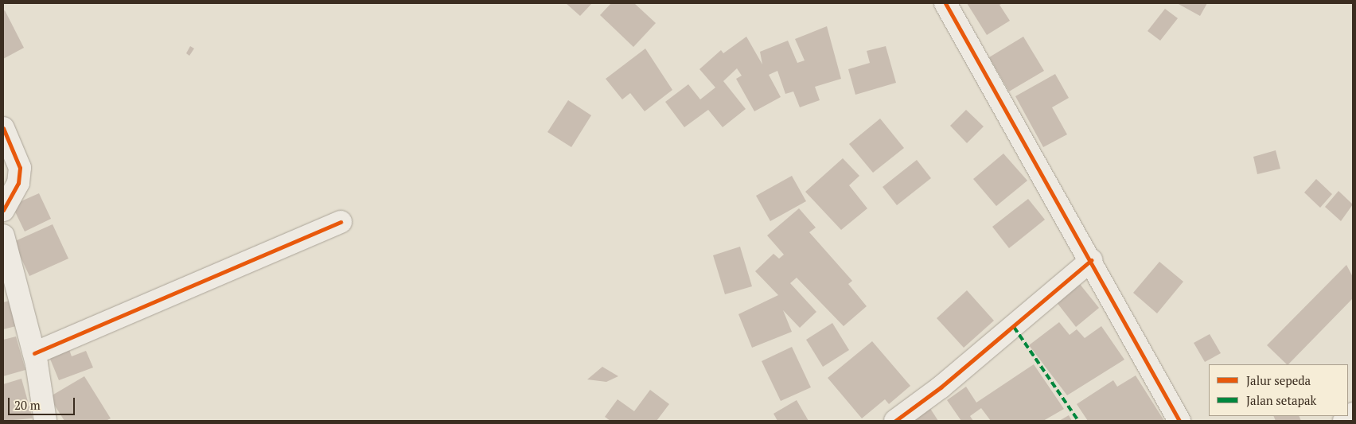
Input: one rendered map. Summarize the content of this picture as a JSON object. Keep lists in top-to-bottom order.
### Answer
{
  "legend": ["Jalur sepeda", "Jalan setapak"],
  "scale_bar": "20 m"
}
